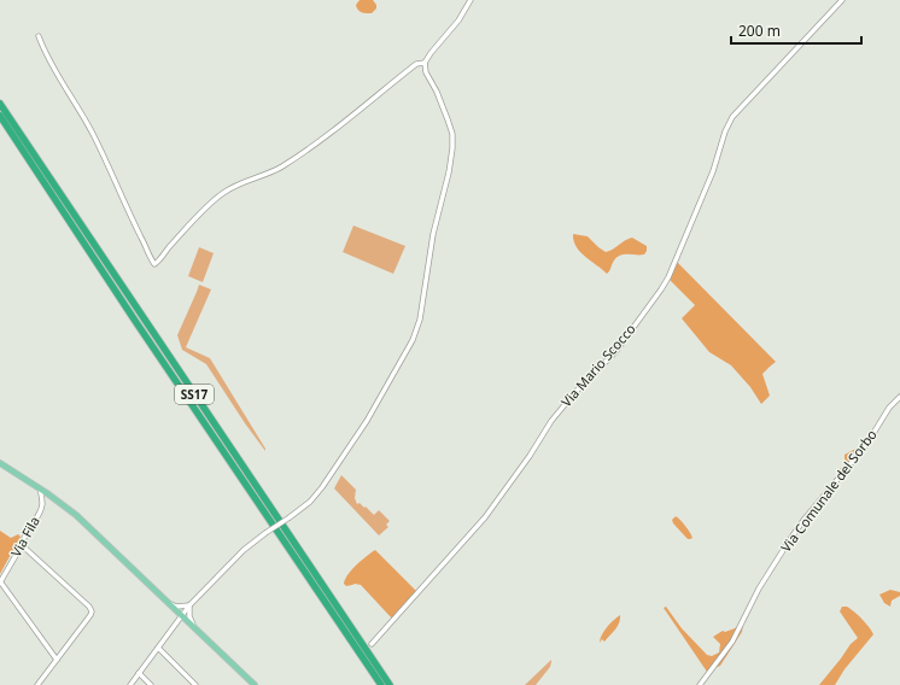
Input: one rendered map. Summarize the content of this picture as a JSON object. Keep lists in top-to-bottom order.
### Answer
{
  "streets": {
    "highway": ["SS17"],
    "street": ["Via Mario Scocco", "Via Comunale del Sorbo", "Via Fila"]
  },
  "scale_bar": "200 m"
}
